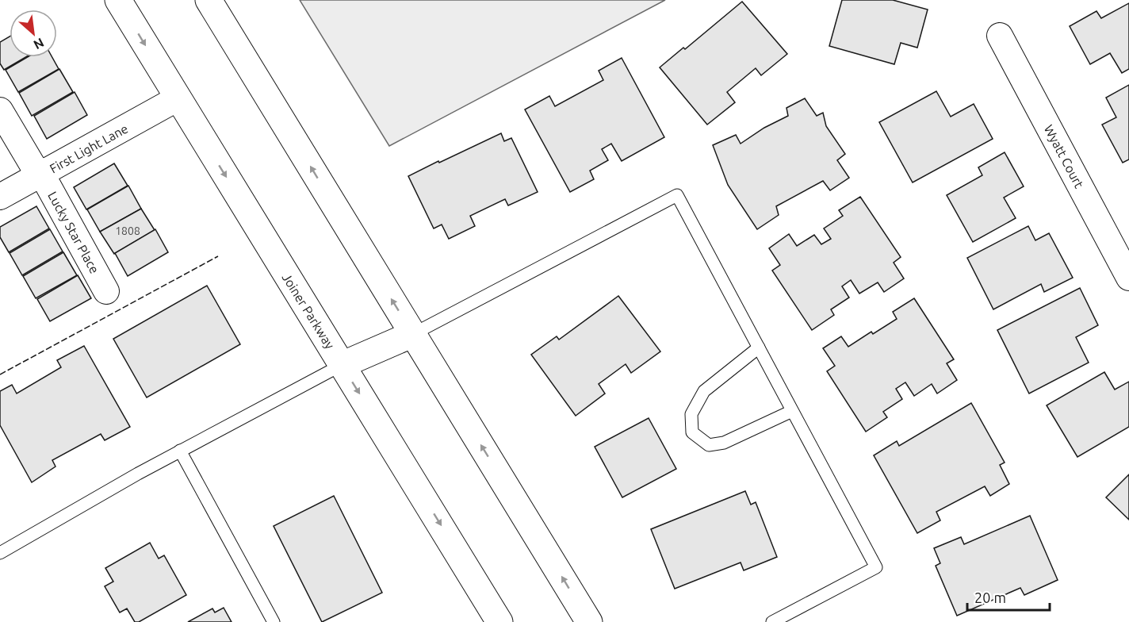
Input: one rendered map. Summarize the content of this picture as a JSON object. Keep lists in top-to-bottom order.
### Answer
{
  "streets": {
    "main road": ["Joiner Parkway"],
    "street": ["First Light Lane", "Wyatt Court", "Lucky Star Place"]
  },
  "crossings": [
    ["First Light Lane", "Lucky Star Place"],
    ["First Light Lane", "Joiner Parkway"]
  ],
  "house_numbers": ["1808"],
  "scale_bar": "20 m",
  "north": "bottom right"
}
